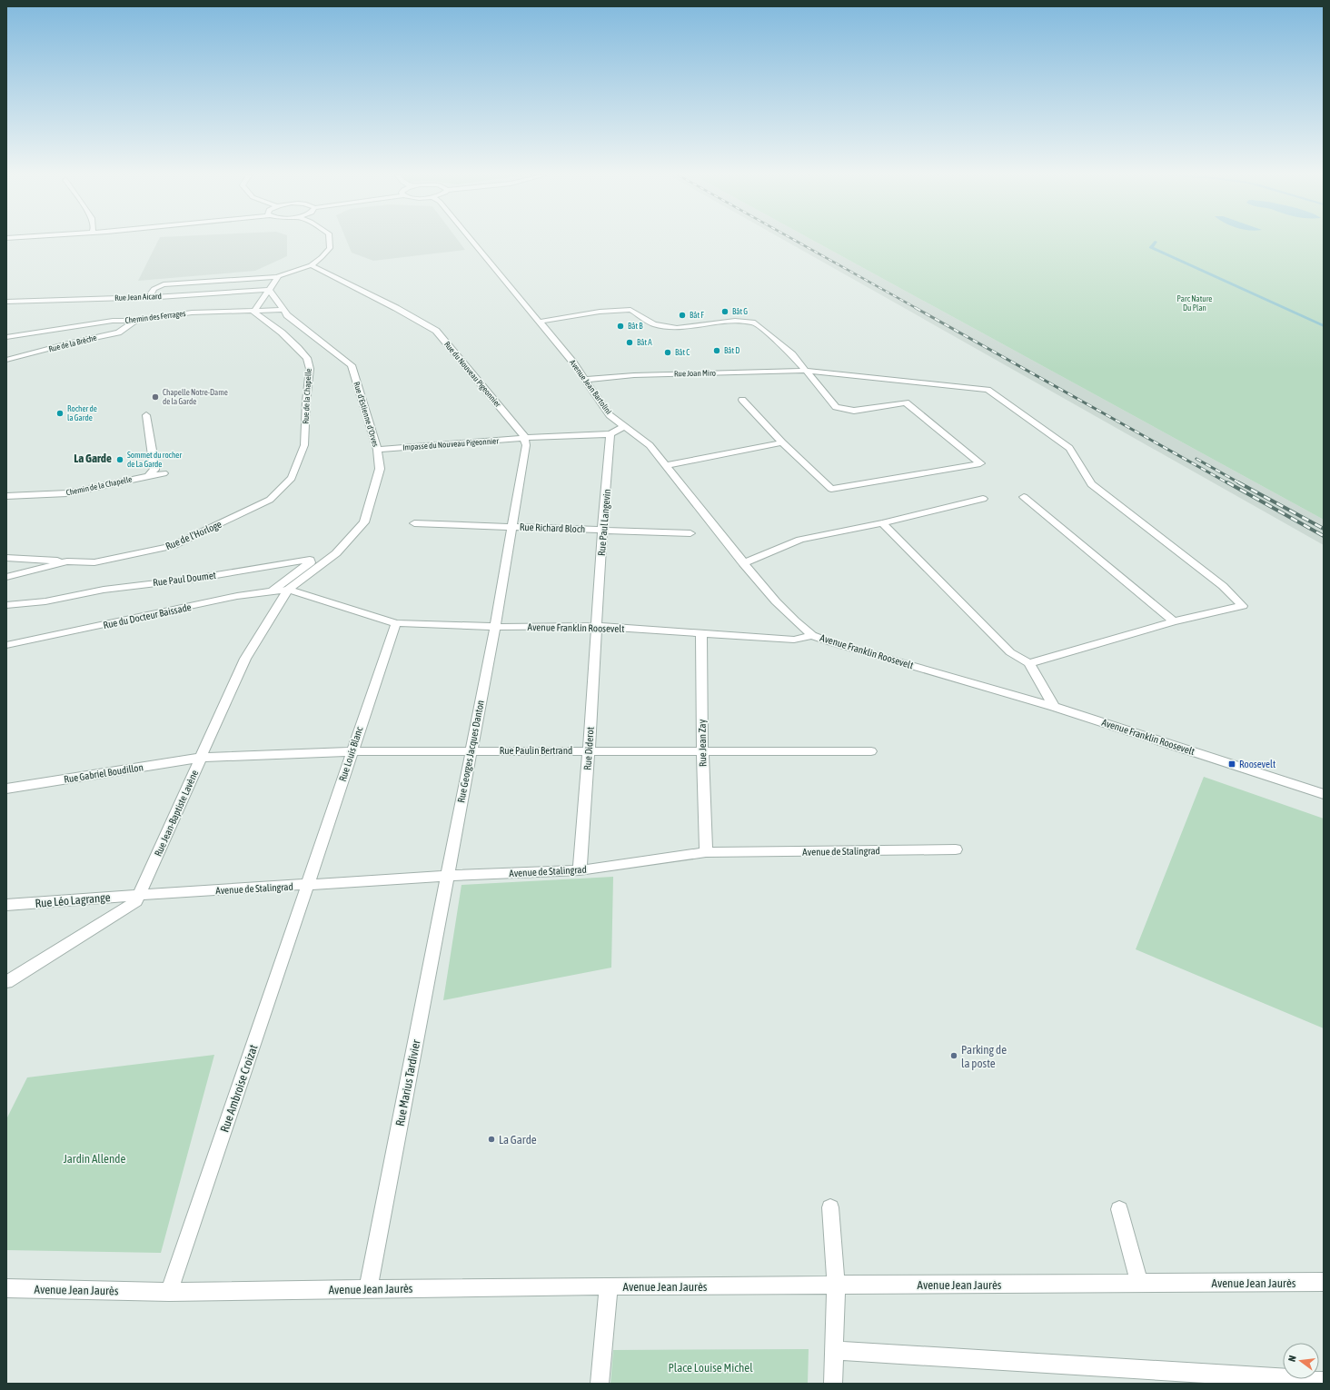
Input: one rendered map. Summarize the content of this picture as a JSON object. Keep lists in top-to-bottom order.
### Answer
{
  "streets": {
    "street": [
      "Rue Jean Aicard",
      "Chemin des Ferrages",
      "Rue de la Brèche",
      "Rue Joan Miro",
      "Rue du Nouveau Pigeonnier",
      "Avenue Jean Bartolini",
      "Rue de la Chapelle",
      "Rue d'Estienne d'Orves",
      "Impasse du Nouveau Pigeonnier",
      "Chemin de la Chapelle",
      "Rue Paul Langevin",
      "Rue Richard Bloch",
      "Rue de l'Horloge",
      "Rue Paul Doumet",
      "Rue du Docteur Baissade",
      "Avenue Franklin Roosevelt",
      "Rue Jean Zay",
      "Rue Diderot",
      "Rue Paulin Bertrand",
      "Rue Georges Jacques Danton",
      "Rue Louis Blanc",
      "Rue Gabriel Boudillon",
      "Rue Jean-Baptiste Lavène",
      "Avenue de Stalingrad",
      "Rue Léo Lagrange",
      "Rue Marius Tardivier",
      "Rue Ambroise Croizat",
      "Avenue Jean Jaurès"
    ]
  },
  "crossings": [
    ["Rue Jean Aicard", "Rue d'Estienne d'Orves"],
    ["Chemin des Ferrages", "Rue de la Brèche"],
    ["Chemin des Ferrages", "Rue de la Chapelle"],
    ["Chemin des Ferrages", "Rue d'Estienne d'Orves"],
    ["Rue Joan Miro", "Avenue Jean Bartolini"],
    ["Rue du Nouveau Pigeonnier", "Impasse du Nouveau Pigeonnier"],
    ["Avenue Jean Bartolini", "Avenue Franklin Roosevelt"],
    ["Rue de la Chapelle", "Rue de l'Horloge"],
    ["Rue d'Estienne d'Orves", "Impasse du Nouveau Pigeonnier"],
    ["Rue d'Estienne d'Orves", "Rue du Docteur Baissade"],
    ["Rue d'Estienne d'Orves", "Avenue Franklin Roosevelt"],
    ["Rue d'Estienne d'Orves", "Rue Jean-Baptiste Lavène"],
    ["Impasse du Nouveau Pigeonnier", "Rue Paul Langevin"],
    ["Rue Paul Langevin", "Rue Richard Bloch"],
    ["Rue Paul Langevin", "Avenue Franklin Roosevelt"],
    ["Rue Paul Langevin", "Rue Diderot"],
    ["Rue Paul Doumet", "Rue du Docteur Baissade"],
    ["Rue du Docteur Baissade", "Avenue Franklin Roosevelt"],
    ["Rue du Docteur Baissade", "Rue Jean-Baptiste Lavène"],
    ["Avenue Franklin Roosevelt", "Rue Jean Zay"],
    ["Avenue Franklin Roosevelt", "Rue Diderot"],
    ["Avenue Franklin Roosevelt", "Rue Georges Jacques Danton"],
    ["Avenue Franklin Roosevelt", "Rue Louis Blanc"],
    ["Avenue Franklin Roosevelt", "Rue Jean-Baptiste Lavène"],
    ["Rue Jean Zay", "Rue Paulin Bertrand"],
    ["Rue Jean Zay", "Avenue de Stalingrad"],
    ["Rue Diderot", "Rue Paulin Bertrand"],
    ["Rue Diderot", "Avenue de Stalingrad"],
    ["Rue Paulin Bertrand", "Rue Georges Jacques Danton"],
    ["Rue Paulin Bertrand", "Rue Louis Blanc"],
    ["Rue Paulin Bertrand", "Rue Gabriel Boudillon"],
    ["Rue Paulin Bertrand", "Rue Jean-Baptiste Lavène"],
    ["Rue Georges Jacques Danton", "Avenue de Stalingrad"],
    ["Rue Georges Jacques Danton", "Rue Marius Tardivier"],
    ["Rue Louis Blanc", "Avenue de Stalingrad"],
    ["Rue Louis Blanc", "Rue Ambroise Croizat"],
    ["Rue Gabriel Boudillon", "Rue Jean-Baptiste Lavène"],
    ["Rue Jean-Baptiste Lavène", "Avenue de Stalingrad"],
    ["Rue Jean-Baptiste Lavène", "Rue Léo Lagrange"],
    ["Avenue de Stalingrad", "Rue Léo Lagrange"],
    ["Avenue de Stalingrad", "Rue Marius Tardivier"],
    ["Avenue de Stalingrad", "Rue Ambroise Croizat"],
    ["Rue Marius Tardivier", "Avenue Jean Jaurès"],
    ["Rue Ambroise Croizat", "Avenue Jean Jaurès"]
  ],
  "districts": ["La Garde"],
  "parks": ["Parc Nature Du Plan", "Jardin Allende", "Place Louise Michel"],
  "places": {
    "other": [
      "Bât G",
      "Bât F",
      "Bât B",
      "Bât A",
      "Bât D",
      "Bât C",
      "Chapelle Notre-Dame de la Garde",
      "Rocher de la Garde",
      "Sommet du rocher de La Garde",
      "Parking de la poste",
      "La Garde"
    ],
    "transit": ["Roosevelt"]
  },
  "north": "left"
}
